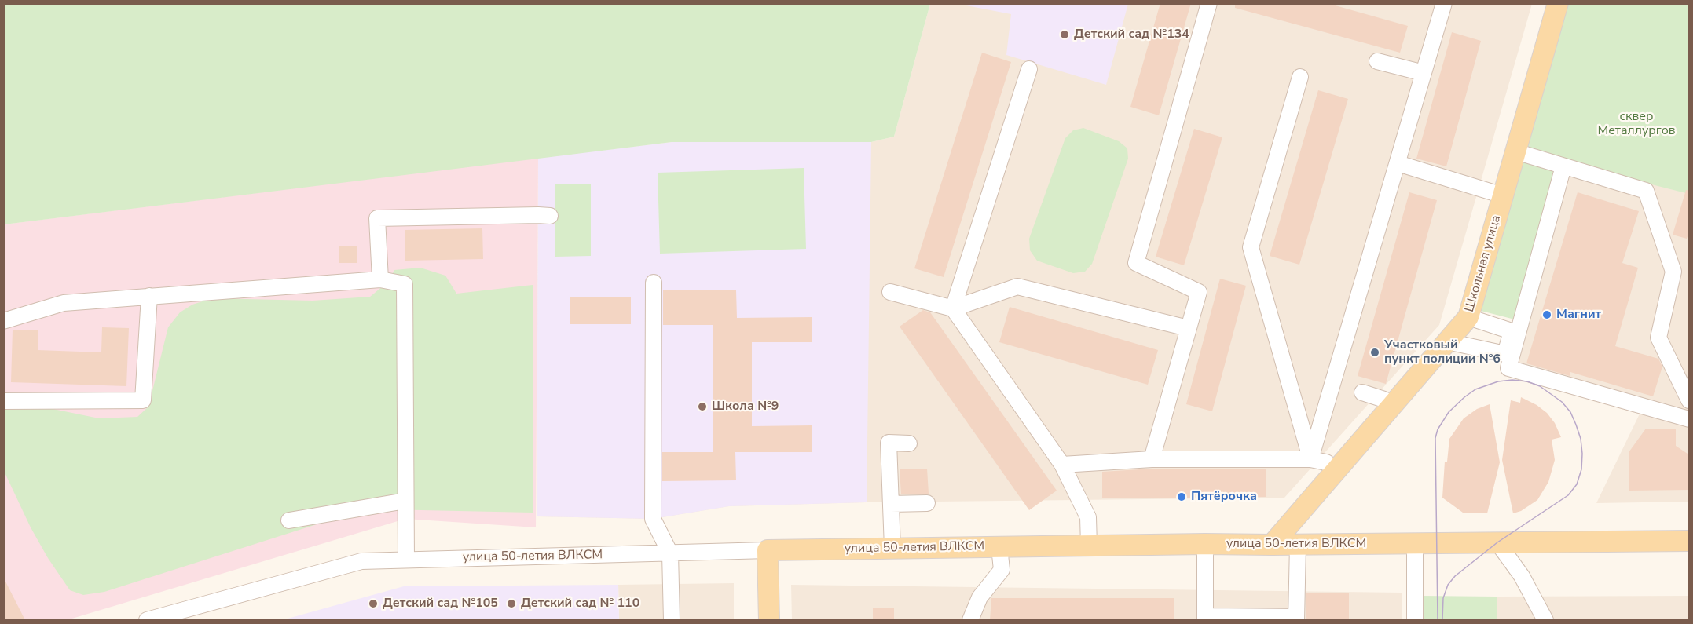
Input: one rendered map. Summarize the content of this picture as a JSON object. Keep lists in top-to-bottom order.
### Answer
{
  "streets": {
    "main road": ["Школьная улица", "улица 50-летия ВЛКСМ"]
  },
  "crossings": [
    ["Школьная улица", "улица 50-летия ВЛКСМ"]
  ],
  "parks": ["сквер Металлургов"],
  "places": [
    "Детский сад №134",
    "Магнит",
    "Участковый пункт полиции №6",
    "Школа №9",
    "Пятёрочка",
    "Детский сад №105",
    "Детский сад № 110"
  ]
}
